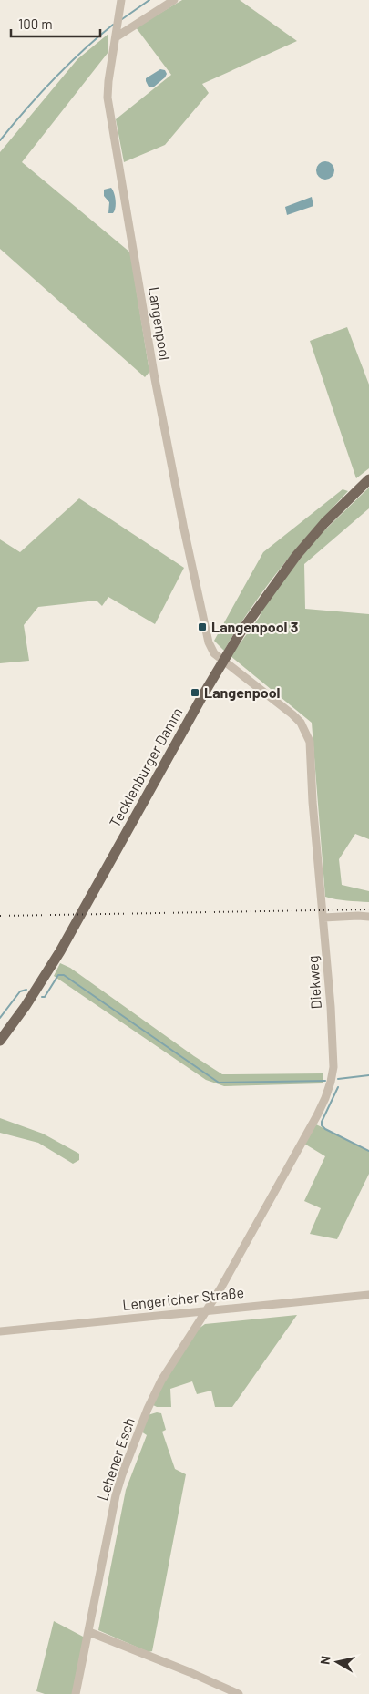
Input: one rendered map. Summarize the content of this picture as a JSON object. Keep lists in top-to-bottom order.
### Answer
{
  "streets": {
    "main road": ["Tecklenburger Damm"],
    "street": [
      "Langenpool",
      "Diekweg",
      "Lengericher Straße",
      "Lehener Esch"
    ]
  },
  "crossings": [
    ["Langenpool", "Tecklenburger Damm"],
    ["Langenpool", "Diekweg"],
    ["Tecklenburger Damm", "Diekweg"],
    ["Diekweg", "Lengericher Straße"],
    ["Diekweg", "Lehener Esch"],
    ["Lengericher Straße", "Lehener Esch"]
  ],
  "places": {
    "transit": ["Langenpool 3", "Langenpool"]
  },
  "scale_bar": "100 m",
  "north": "left"
}
